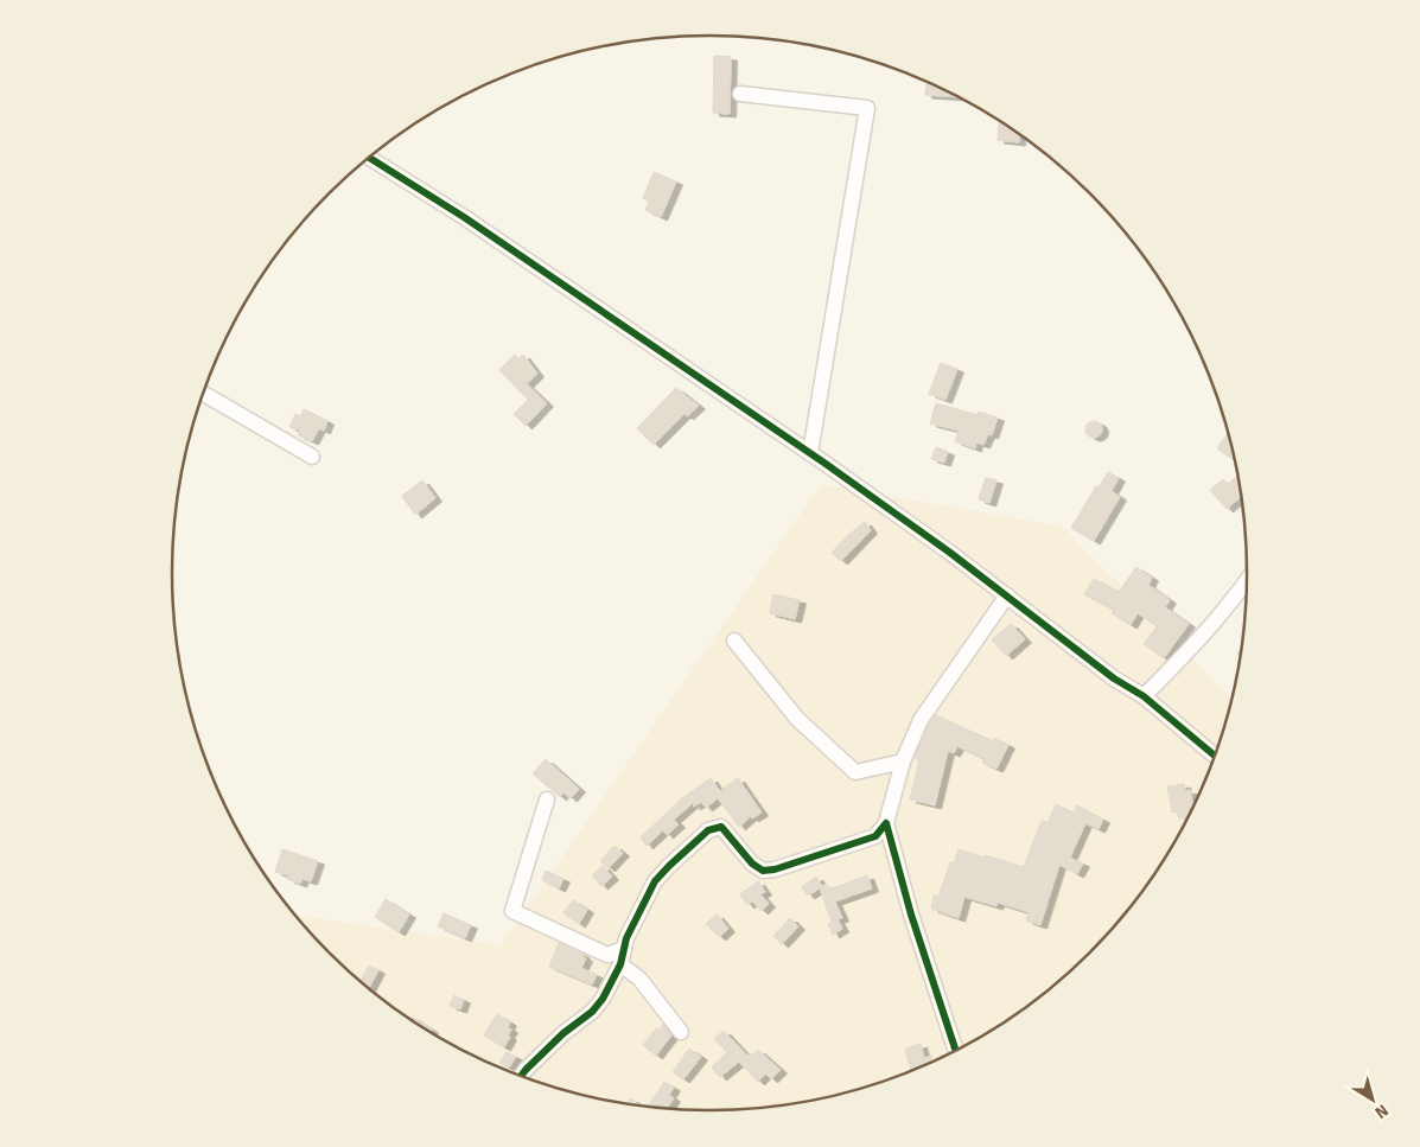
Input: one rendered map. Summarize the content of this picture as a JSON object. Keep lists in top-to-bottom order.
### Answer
{
  "north": "bottom right"
}
